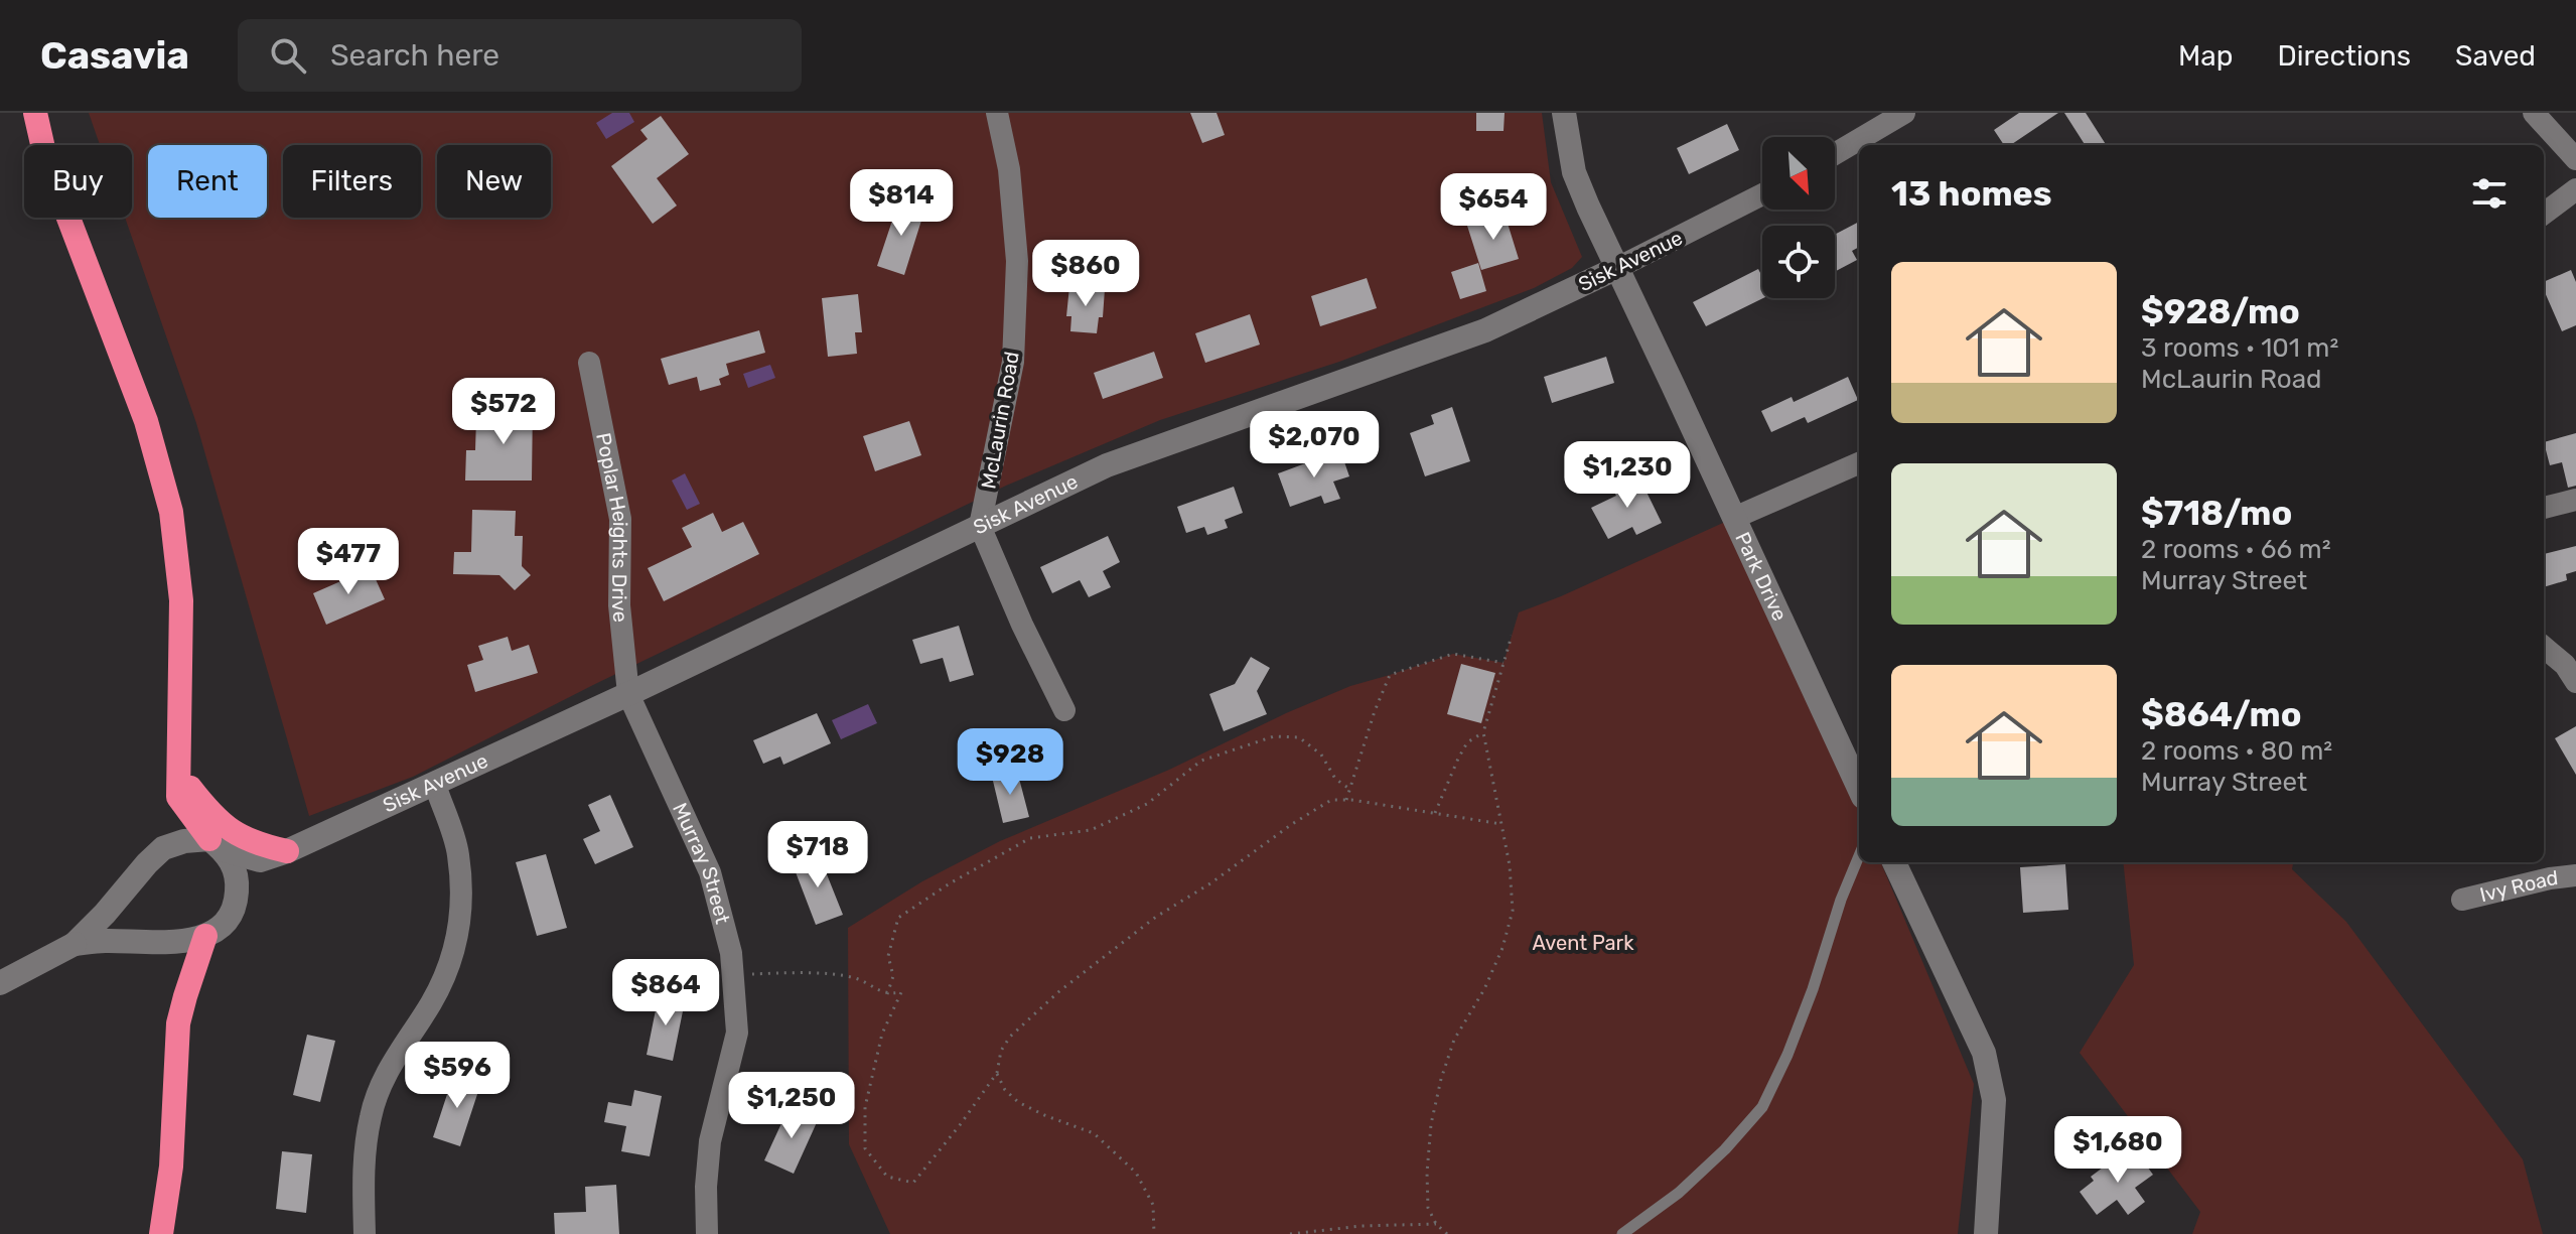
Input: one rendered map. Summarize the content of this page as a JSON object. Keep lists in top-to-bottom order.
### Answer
{
  "streets": {
    "street": [
      "Sisk Avenue",
      "McLaurin Road",
      "Poplar Heights Drive",
      "Park Drive",
      "Murray Street",
      "Ivy Road"
    ]
  },
  "crossings": [
    ["Sisk Avenue", "McLaurin Road"],
    ["Sisk Avenue", "Poplar Heights Drive"],
    ["Sisk Avenue", "Park Drive"],
    ["Sisk Avenue", "Murray Street"],
    ["Poplar Heights Drive", "Murray Street"]
  ],
  "parks": ["Avent Park"],
  "north": "bottom right",
  "page": {
    "header": "Casavia",
    "search": "Search here",
    "nav": ["Map", "Directions", "Saved"],
    "chip": [
      "Buy",
      "Rent",
      "Filters",
      "New"
    ],
    "heading": "13 homes",
    "price": [
      "$814",
      "$654",
      "$860",
      "$572",
      "$2,070",
      "$1,230",
      "$477",
      "$928",
      "$718",
      "$864",
      "$596",
      "$1,250",
      "$1,680"
    ],
    "list": [
      {
        "name": "$928/mo",
        "note": "3 rooms · 101 m² · McLaurin Road"
      },
      {
        "name": "$718/mo",
        "note": "2 rooms · 66 m² · Murray Street"
      },
      {
        "name": "$864/mo",
        "note": "2 rooms · 80 m² · Murray Street"
      }
    ]
  }
}
